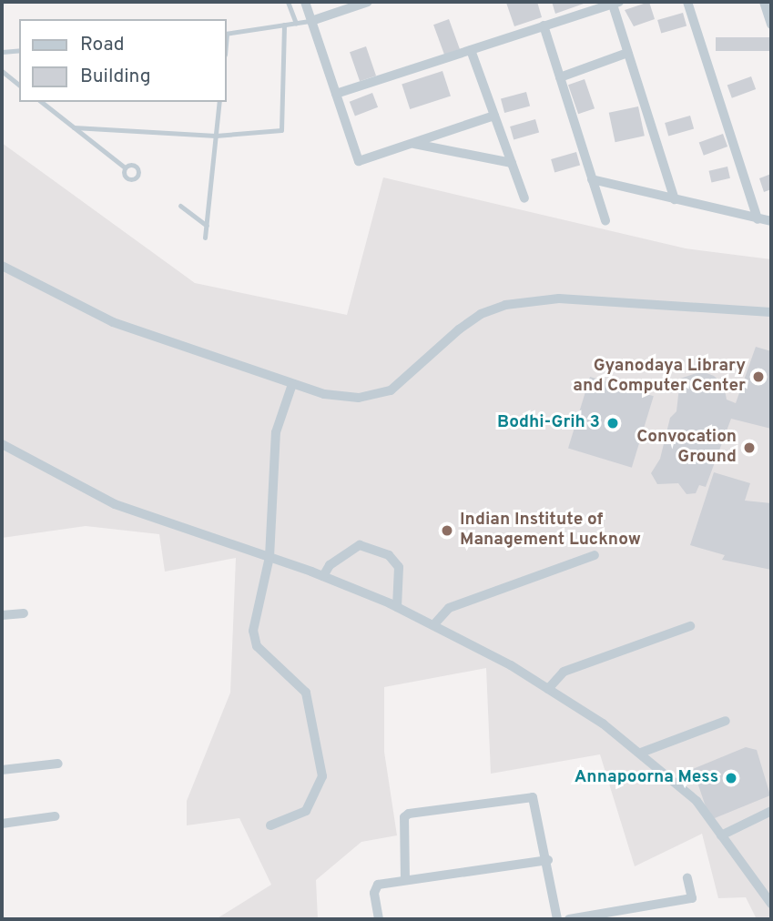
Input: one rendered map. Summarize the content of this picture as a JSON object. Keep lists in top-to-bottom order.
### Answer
{
  "places": [
    "Gyanodaya Library and Computer Center",
    "Bodhi-Grih 3",
    "Convocation Ground",
    "Indian Institute of Management Lucknow",
    "Annapoorna Mess"
  ],
  "legend": ["Road", "Building"]
}
